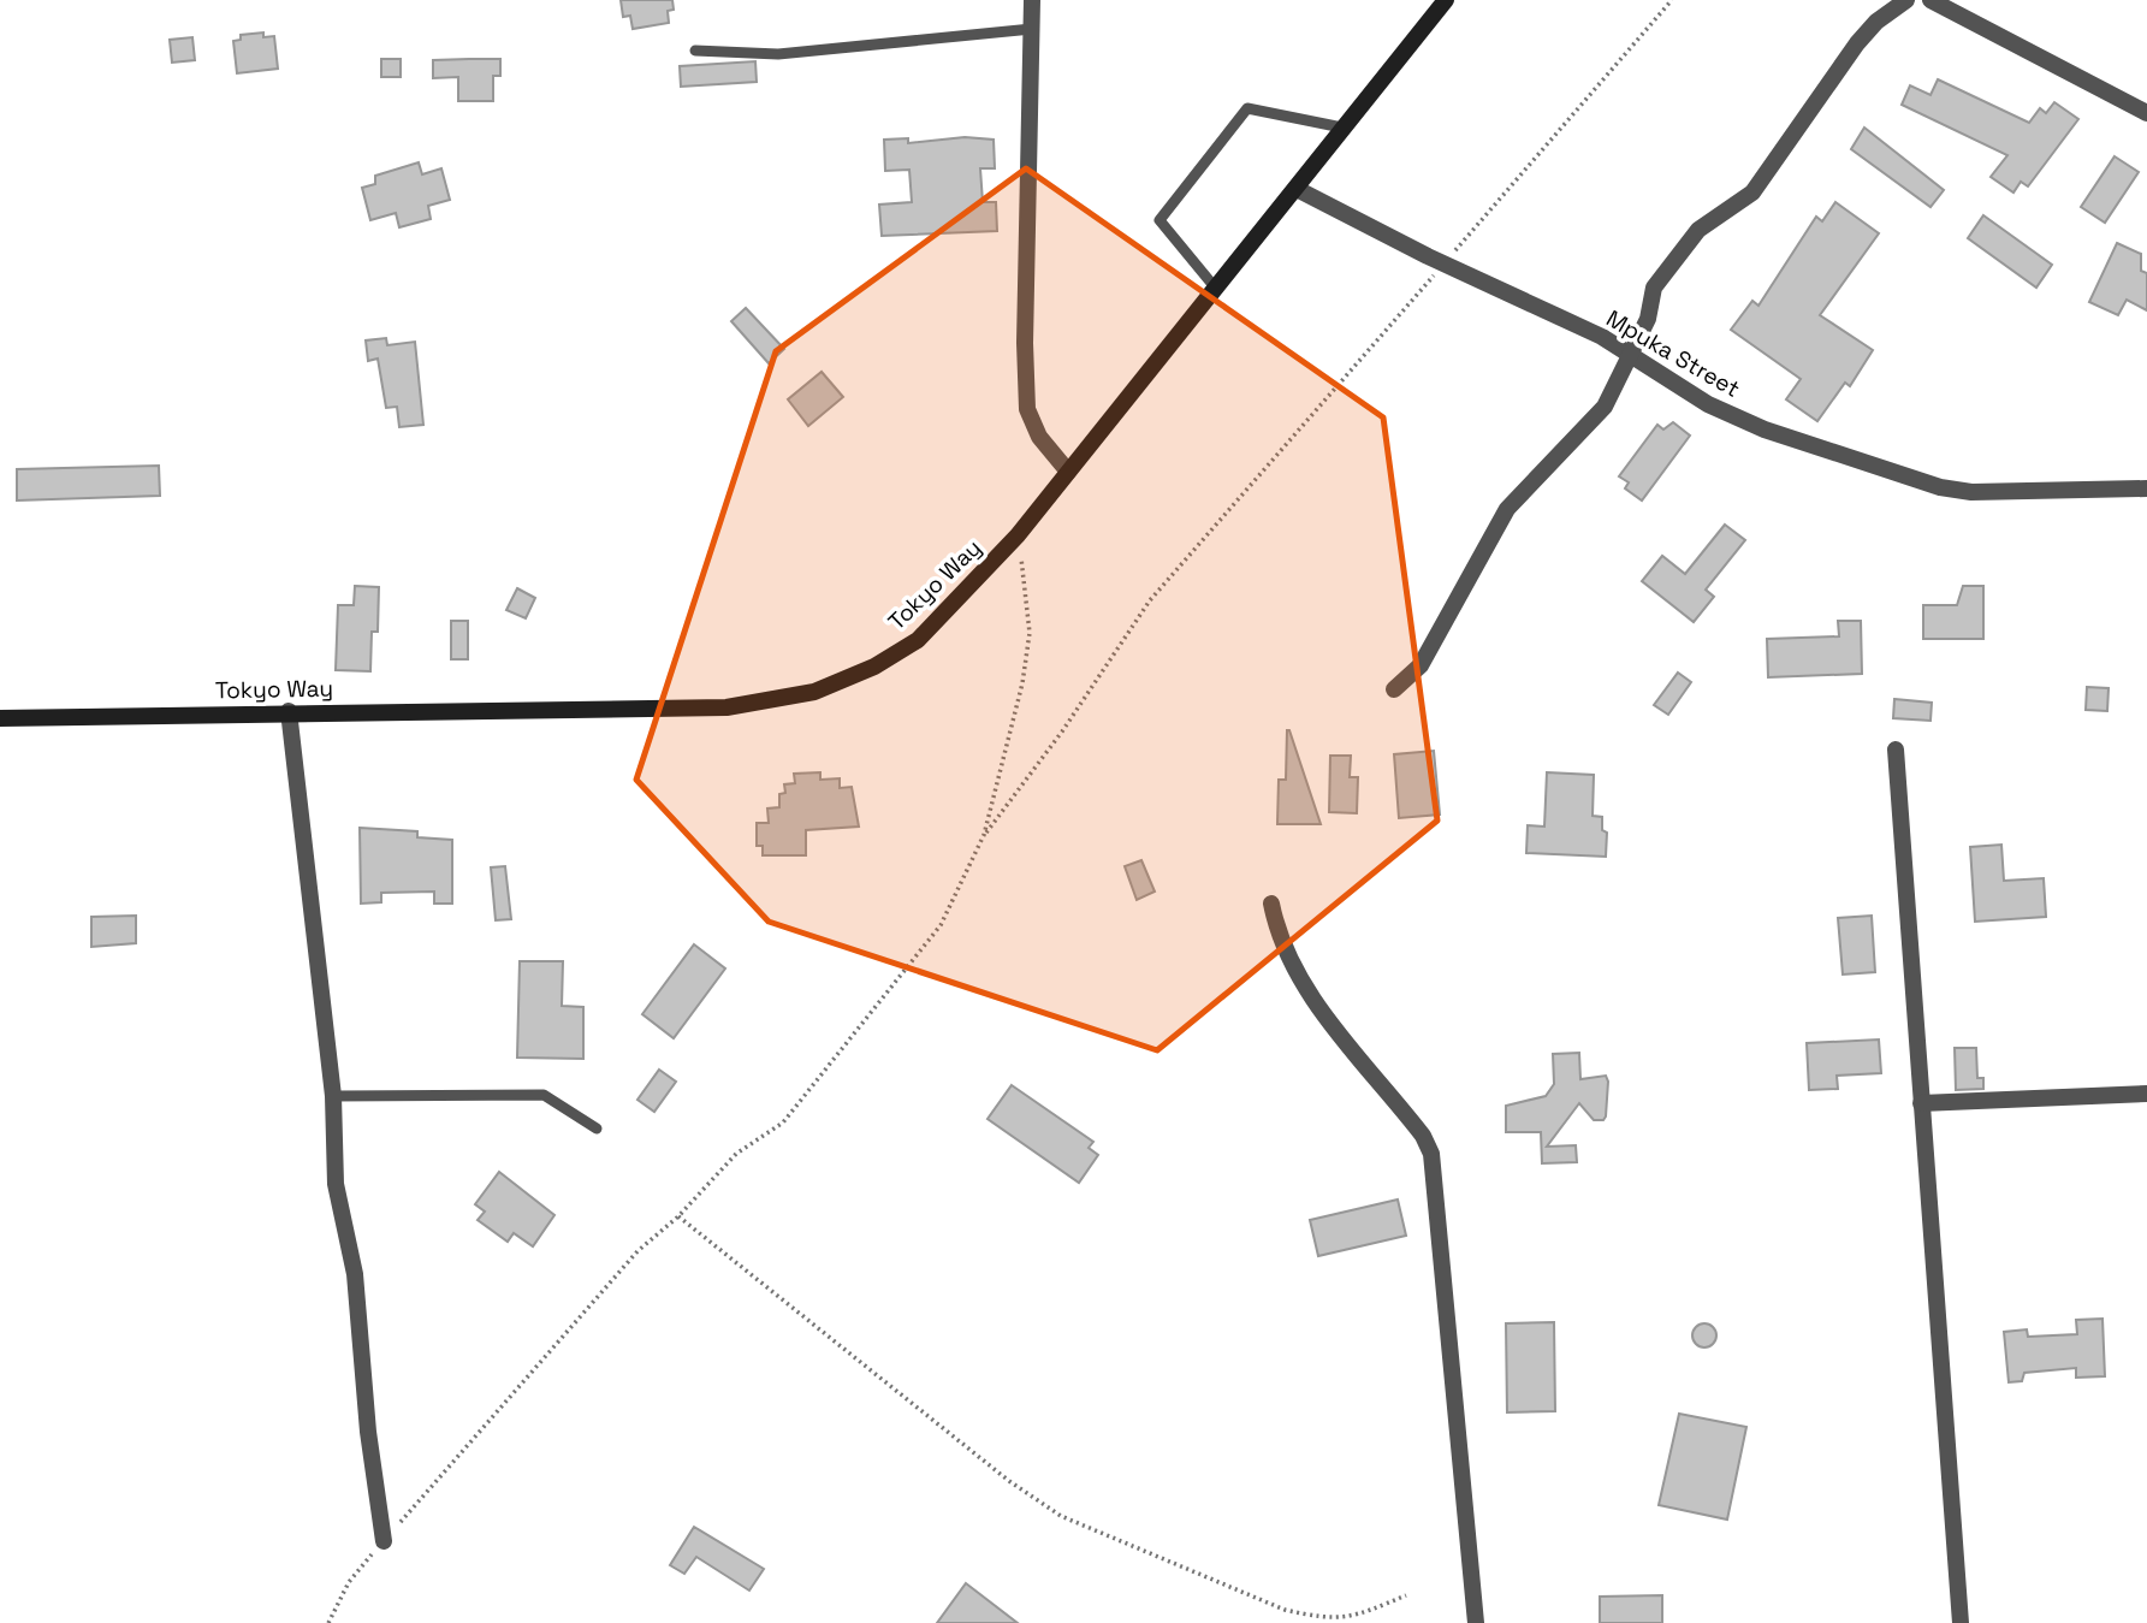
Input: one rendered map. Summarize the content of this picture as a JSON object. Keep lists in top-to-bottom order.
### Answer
{
  "streets": {
    "street": ["Mpuka Street", "Tokyo Way"]
  },
  "crossings": [
    ["Mpuka Street", "Tokyo Way"]
  ]
}
